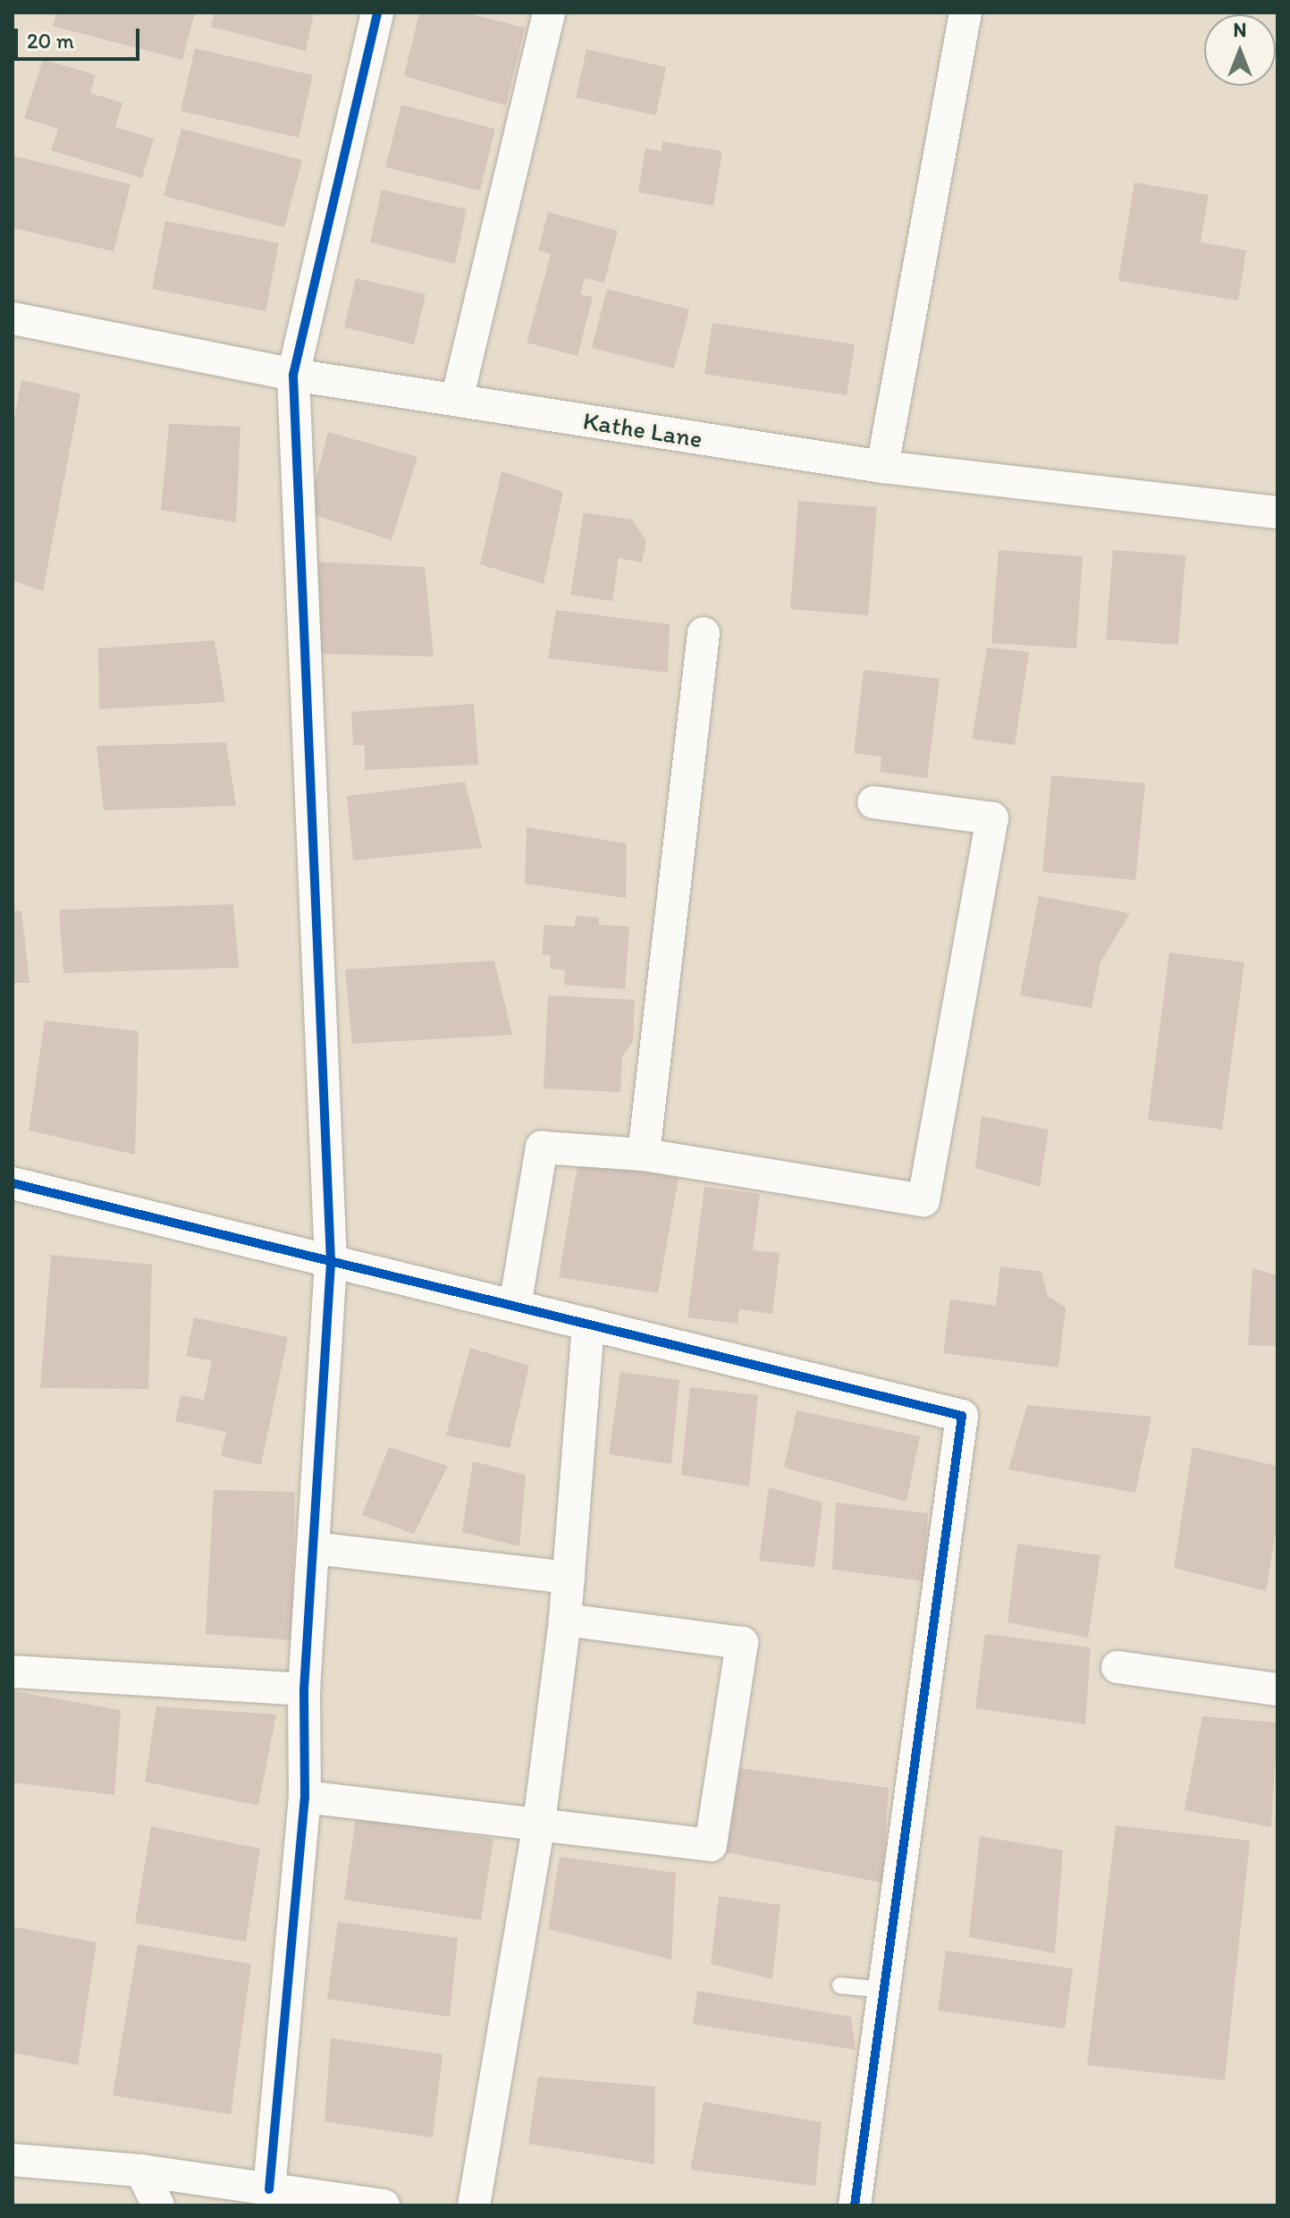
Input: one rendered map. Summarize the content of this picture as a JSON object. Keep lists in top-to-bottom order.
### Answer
{
  "streets": {
    "street": ["Kathe Lane"]
  },
  "scale_bar": "20 m",
  "north": "top"
}
